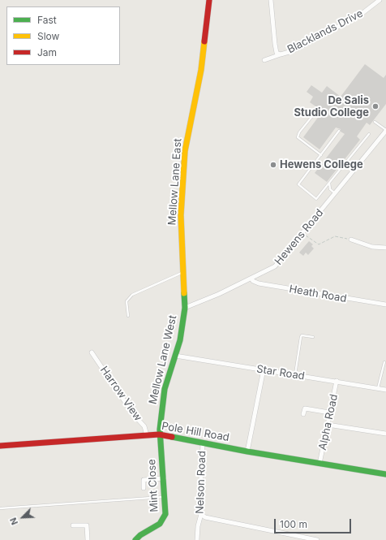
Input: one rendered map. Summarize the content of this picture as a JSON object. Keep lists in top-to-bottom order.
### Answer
{
  "streets": {
    "street": [
      "Blacklands Drive",
      "Mellow Lane East",
      "Hewens Road",
      "Heath Road",
      "Mellow Lane West",
      "Star Road",
      "Harrow View",
      "Alpha Road",
      "Pole Hill Road",
      "Nelson Road",
      "Mint Close"
    ]
  },
  "crossings": [
    ["Mellow Lane East", "Hewens Road"],
    ["Mellow Lane East", "Mellow Lane West"],
    ["Hewens Road", "Heath Road"],
    ["Hewens Road", "Mellow Lane West"],
    ["Mellow Lane West", "Star Road"],
    ["Mellow Lane West", "Pole Hill Road"],
    ["Mellow Lane West", "Mint Close"],
    ["Star Road", "Alpha Road"],
    ["Harrow View", "Pole Hill Road"],
    ["Alpha Road", "Pole Hill Road"],
    ["Pole Hill Road", "Nelson Road"],
    ["Pole Hill Road", "Mint Close"]
  ],
  "places": ["De Salis Studio College", "Hewens College"],
  "legend": ["Fast", "Slow", "Jam"],
  "scale_bar": "100 m",
  "north": "bottom left"
}
